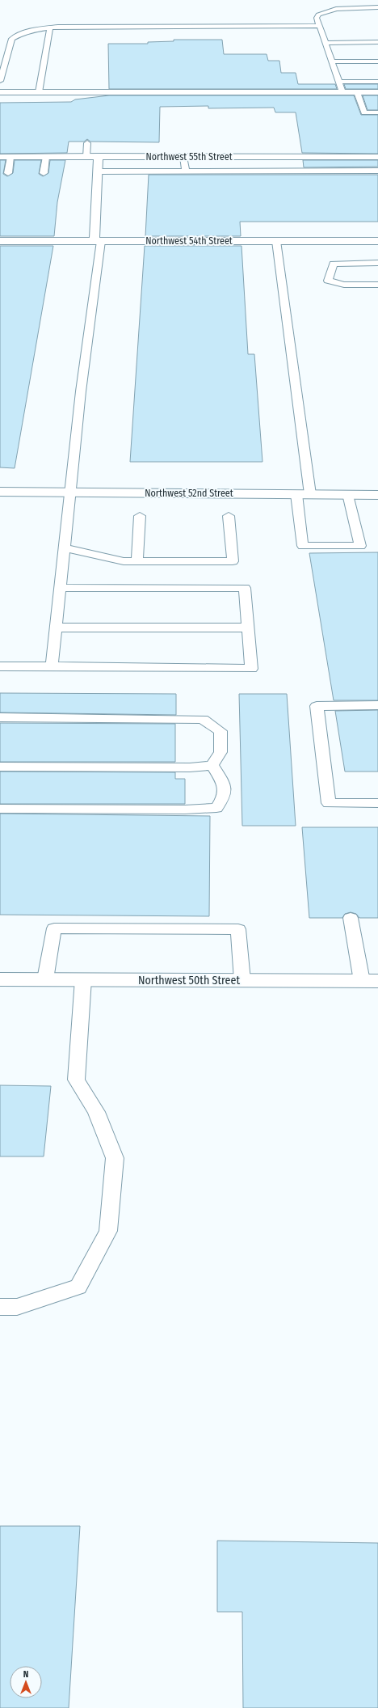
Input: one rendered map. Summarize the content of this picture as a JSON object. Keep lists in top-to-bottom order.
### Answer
{
  "streets": {
    "street": [
      "Northwest 55th Street",
      "Northwest 54th Street",
      "Northwest 52nd Street",
      "Northwest 50th Street"
    ]
  },
  "north": "top"
}
